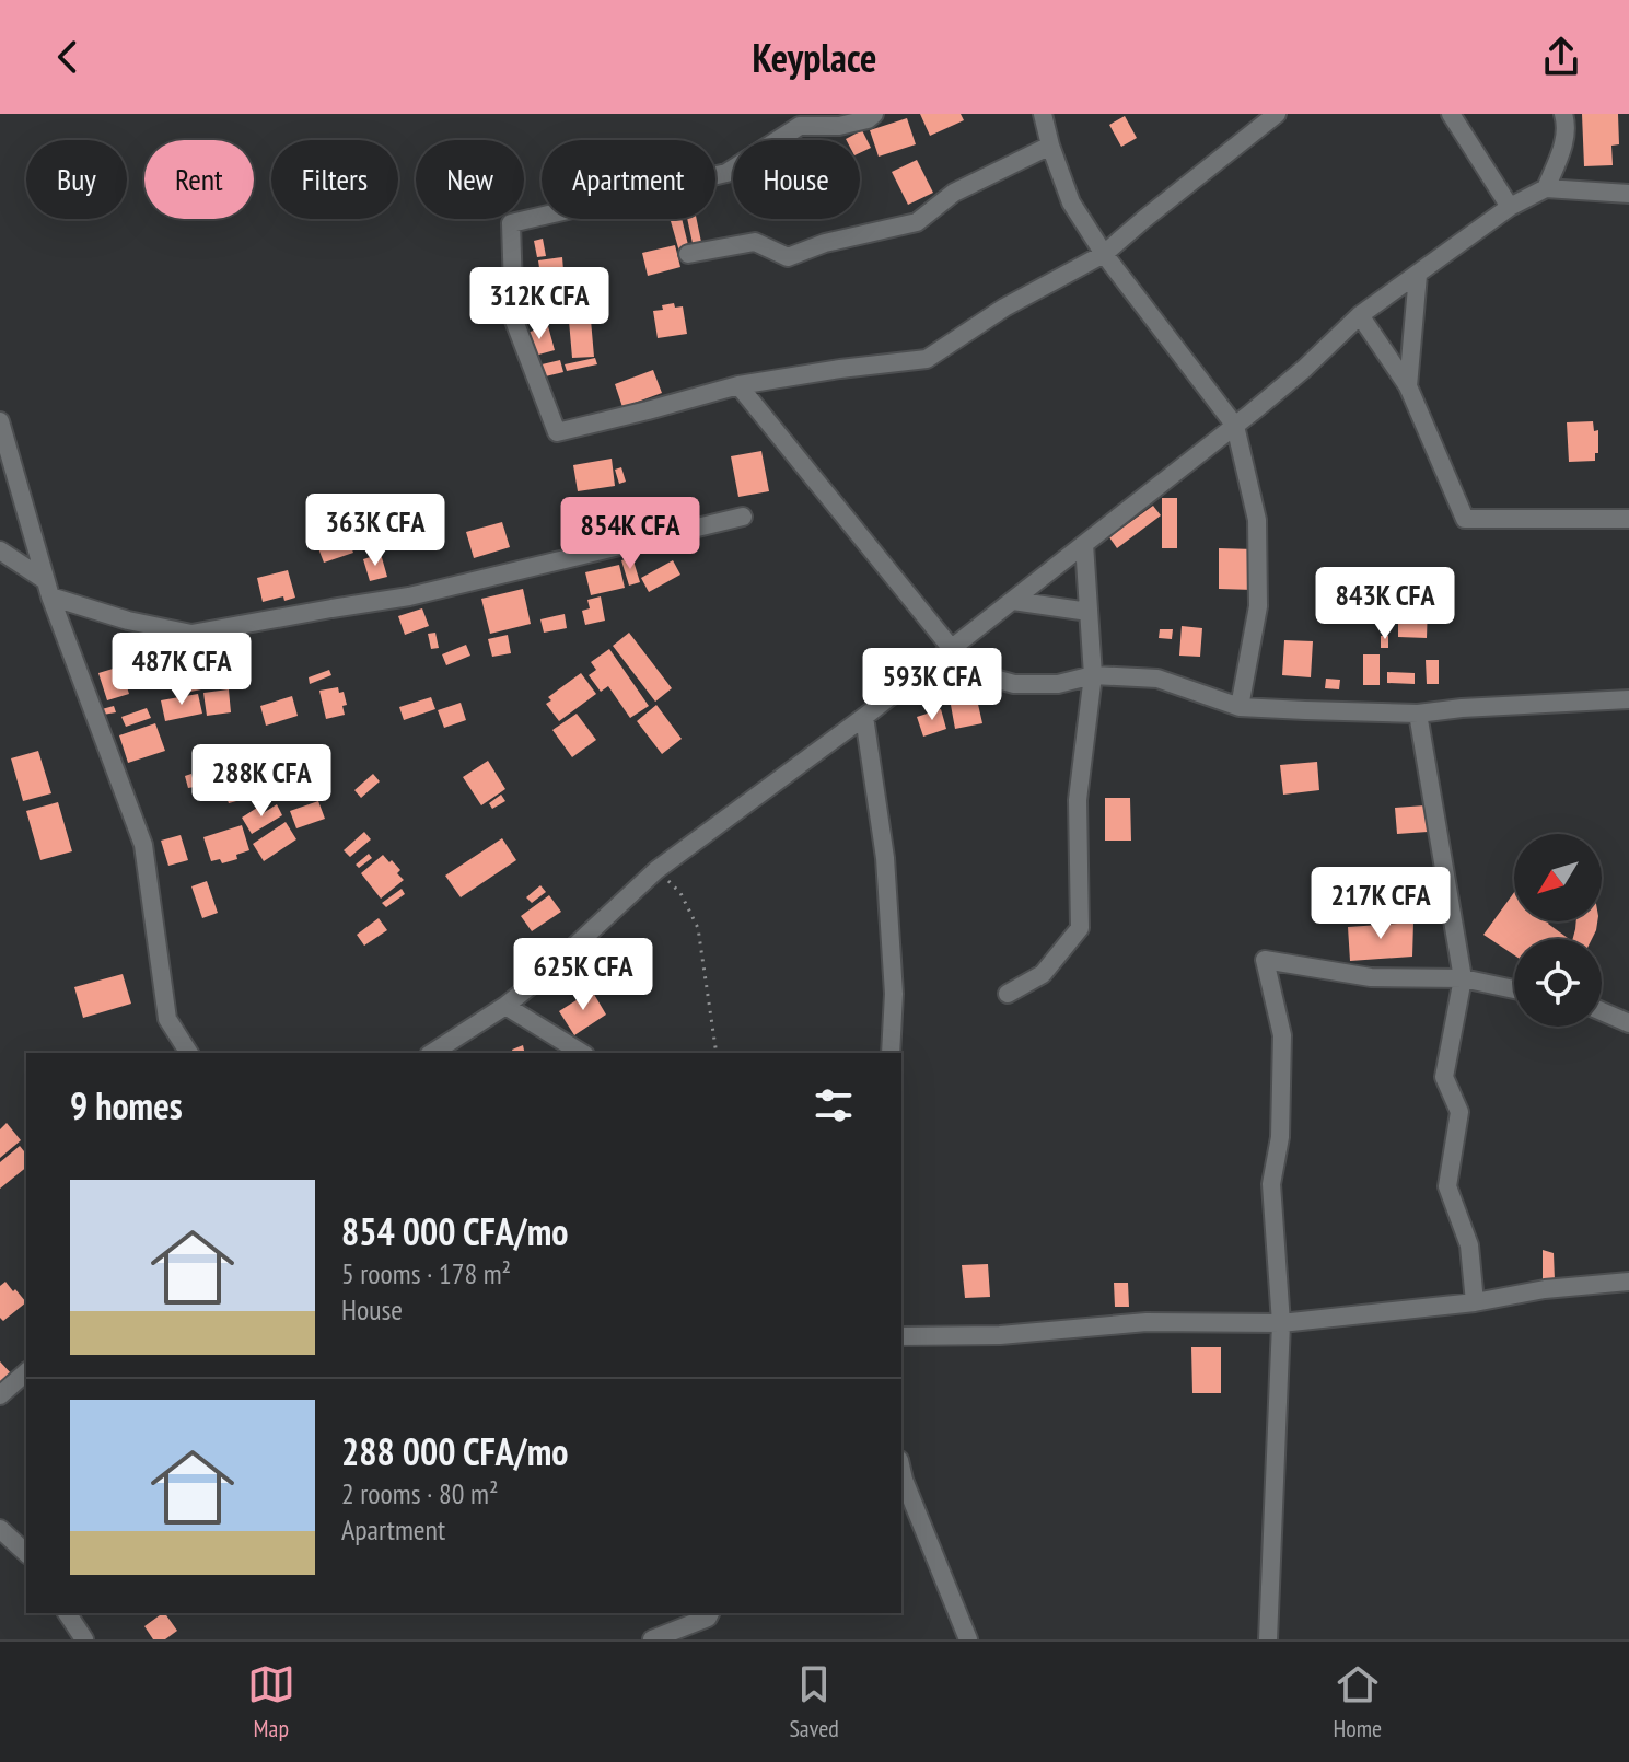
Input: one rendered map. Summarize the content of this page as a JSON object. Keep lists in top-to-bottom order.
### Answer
{
  "north": "bottom left",
  "page": {
    "header": "Keyplace",
    "chip": [
      "Buy",
      "Rent",
      "Filters",
      "New",
      "Apartment",
      "House"
    ],
    "price": [
      "312K CFA",
      "363K CFA",
      "854K CFA",
      "843K CFA",
      "487K CFA",
      "593K CFA",
      "288K CFA",
      "217K CFA",
      "625K CFA"
    ],
    "heading": "9 homes",
    "list": [
      {
        "name": "854 000 CFA/mo",
        "note": "5 rooms · 178 m² · House"
      },
      {
        "name": "288 000 CFA/mo",
        "note": "2 rooms · 80 m² · Apartment"
      }
    ],
    "tabs": ["Map", "Saved", "Home"]
  }
}
